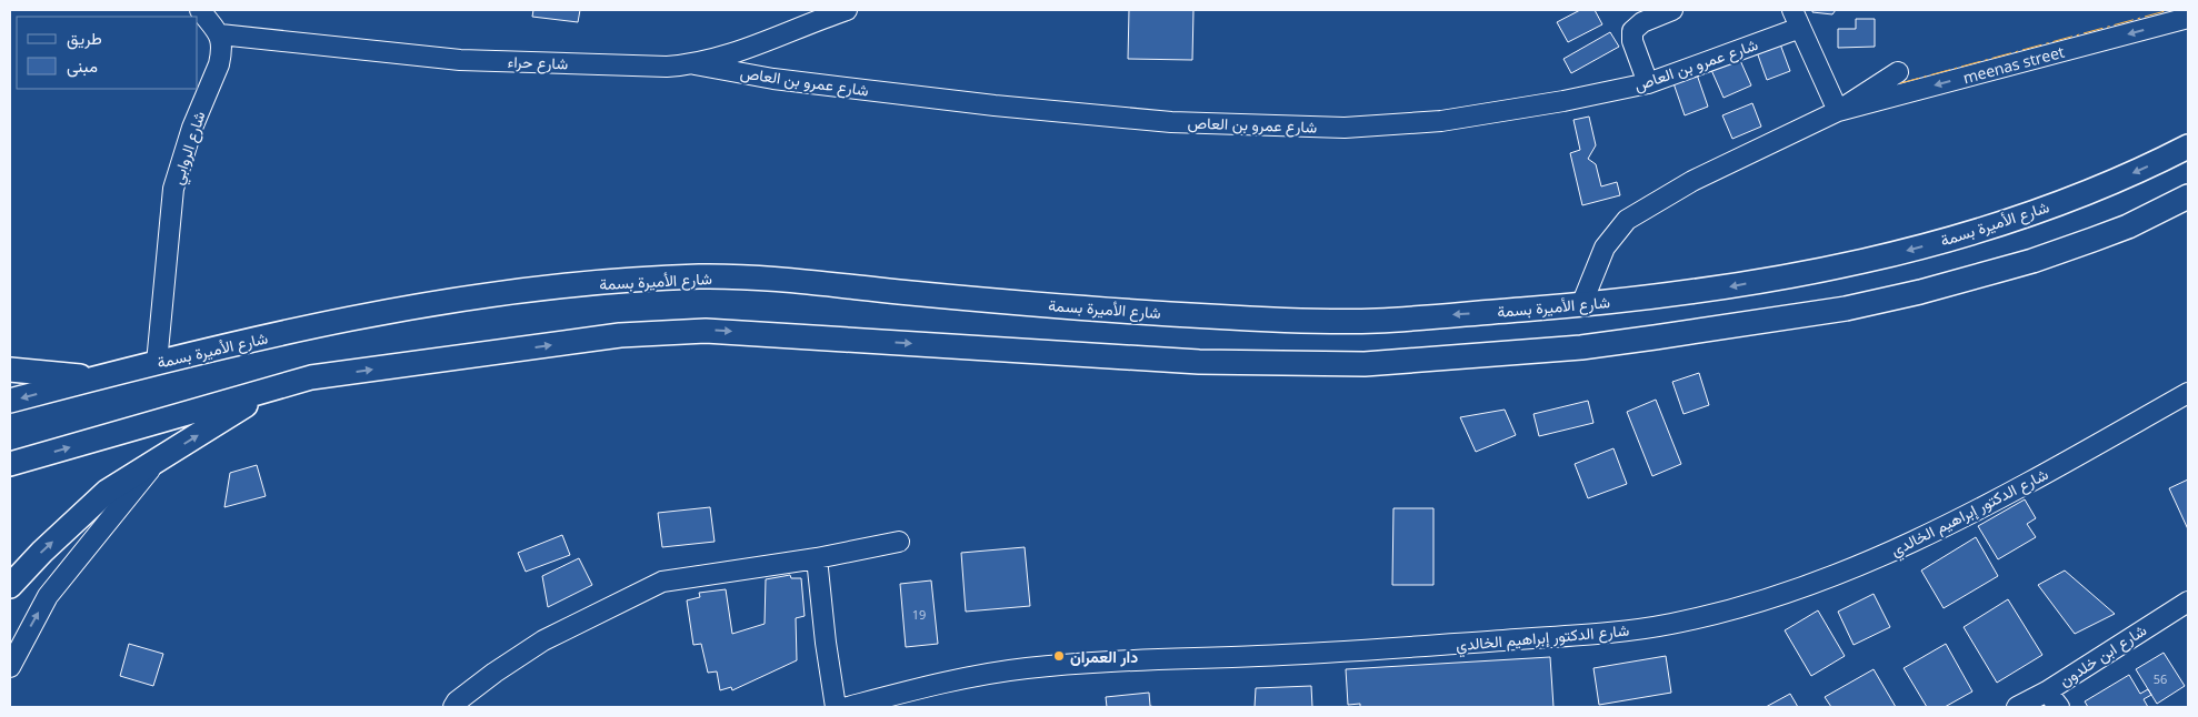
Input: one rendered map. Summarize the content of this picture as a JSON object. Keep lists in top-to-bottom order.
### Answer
{
  "streets": {
    "main road": ["شارع الأميرة بسمة"],
    "street": [
      "شارع حراء",
      "شارع عمرو بن العاص",
      "meenas street",
      "شارع الروابي",
      "شارع الدكتور إبراهيم الخالدي",
      "شارع ابن خلدون"
    ]
  },
  "crossings": [
    ["شارع حراء", "شارع عمرو بن العاص"],
    ["شارع حراء", "شارع الروابي"],
    ["شارع الروابي", "شارع الأميرة بسمة"]
  ],
  "one_way": ["meenas street"],
  "places": ["دار العمران"],
  "house_numbers": ["19", "56"],
  "legend": ["طريق", "مبنى"]
}
